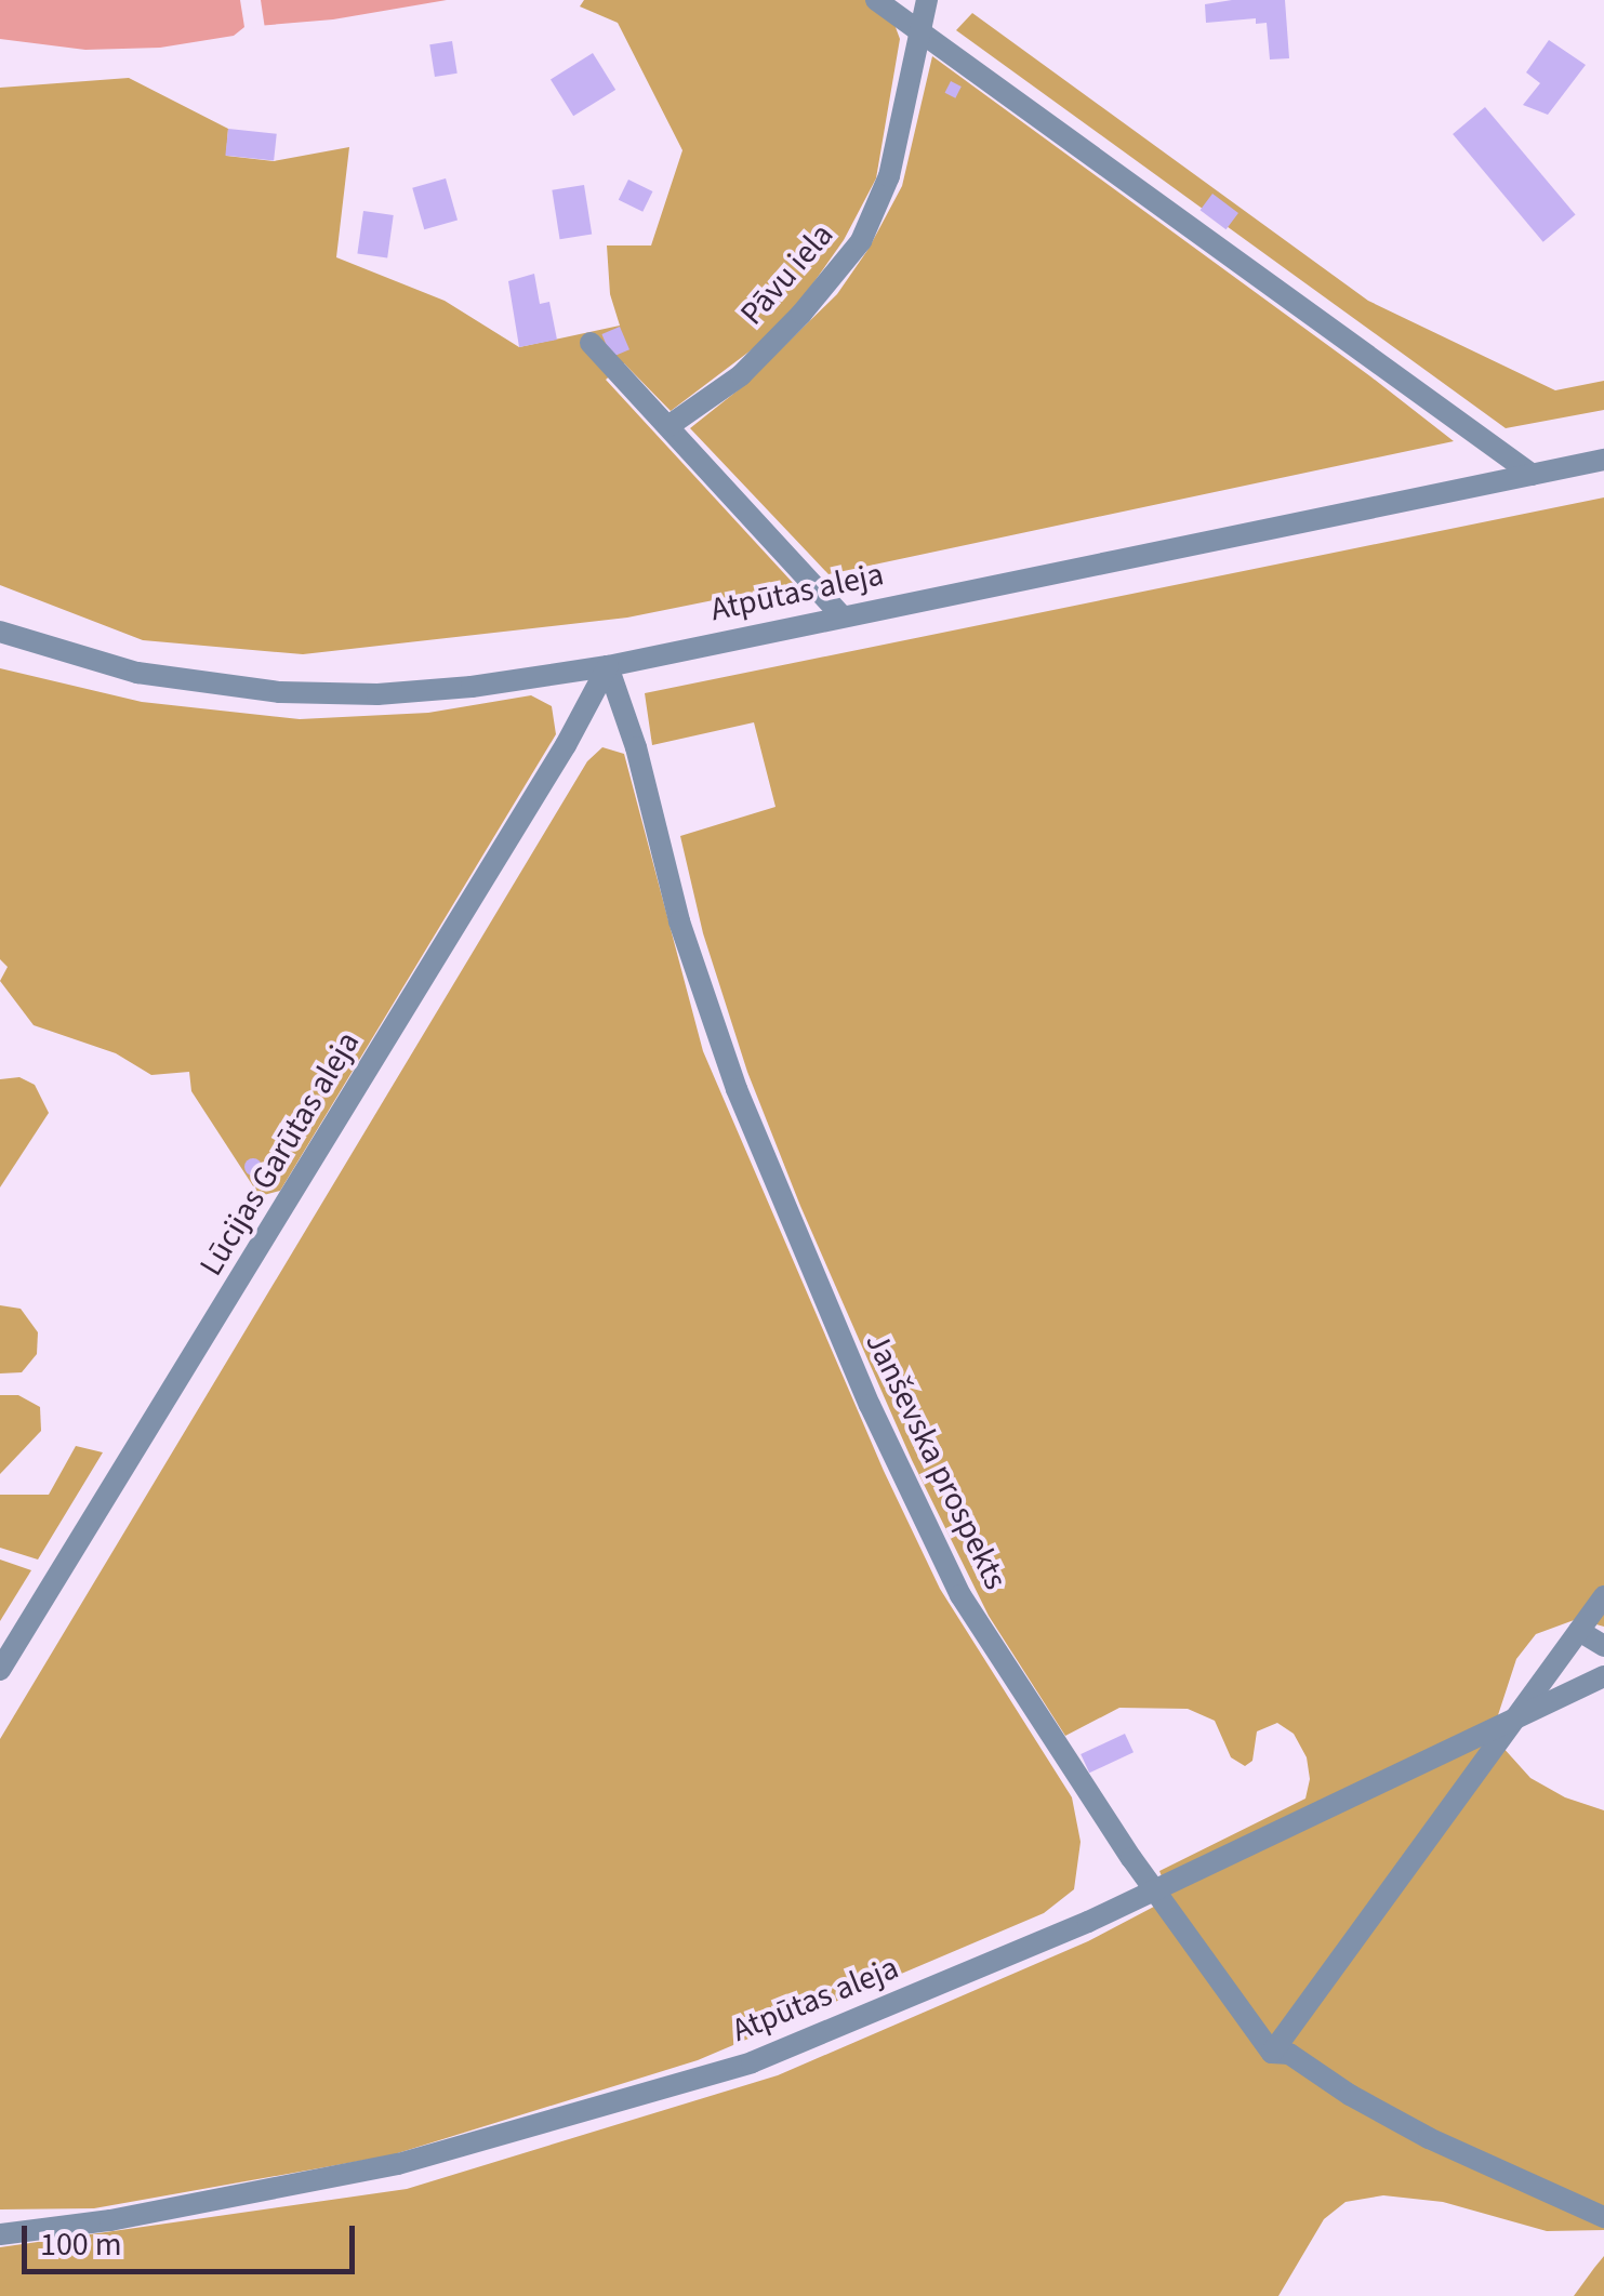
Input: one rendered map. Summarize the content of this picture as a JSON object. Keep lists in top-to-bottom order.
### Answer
{
  "streets": {
    "street": [
      "Pāvu iela",
      "Atpūtas aleja",
      "Lūcijas Garūtas aleja",
      "Janševska prospekts"
    ]
  },
  "crossings": [
    ["Atpūtas aleja", "Lūcijas Garūtas aleja"],
    ["Atpūtas aleja", "Janševska prospekts"],
    ["Lūcijas Garūtas aleja", "Janševska prospekts"]
  ],
  "scale_bar": "100 m"
}
